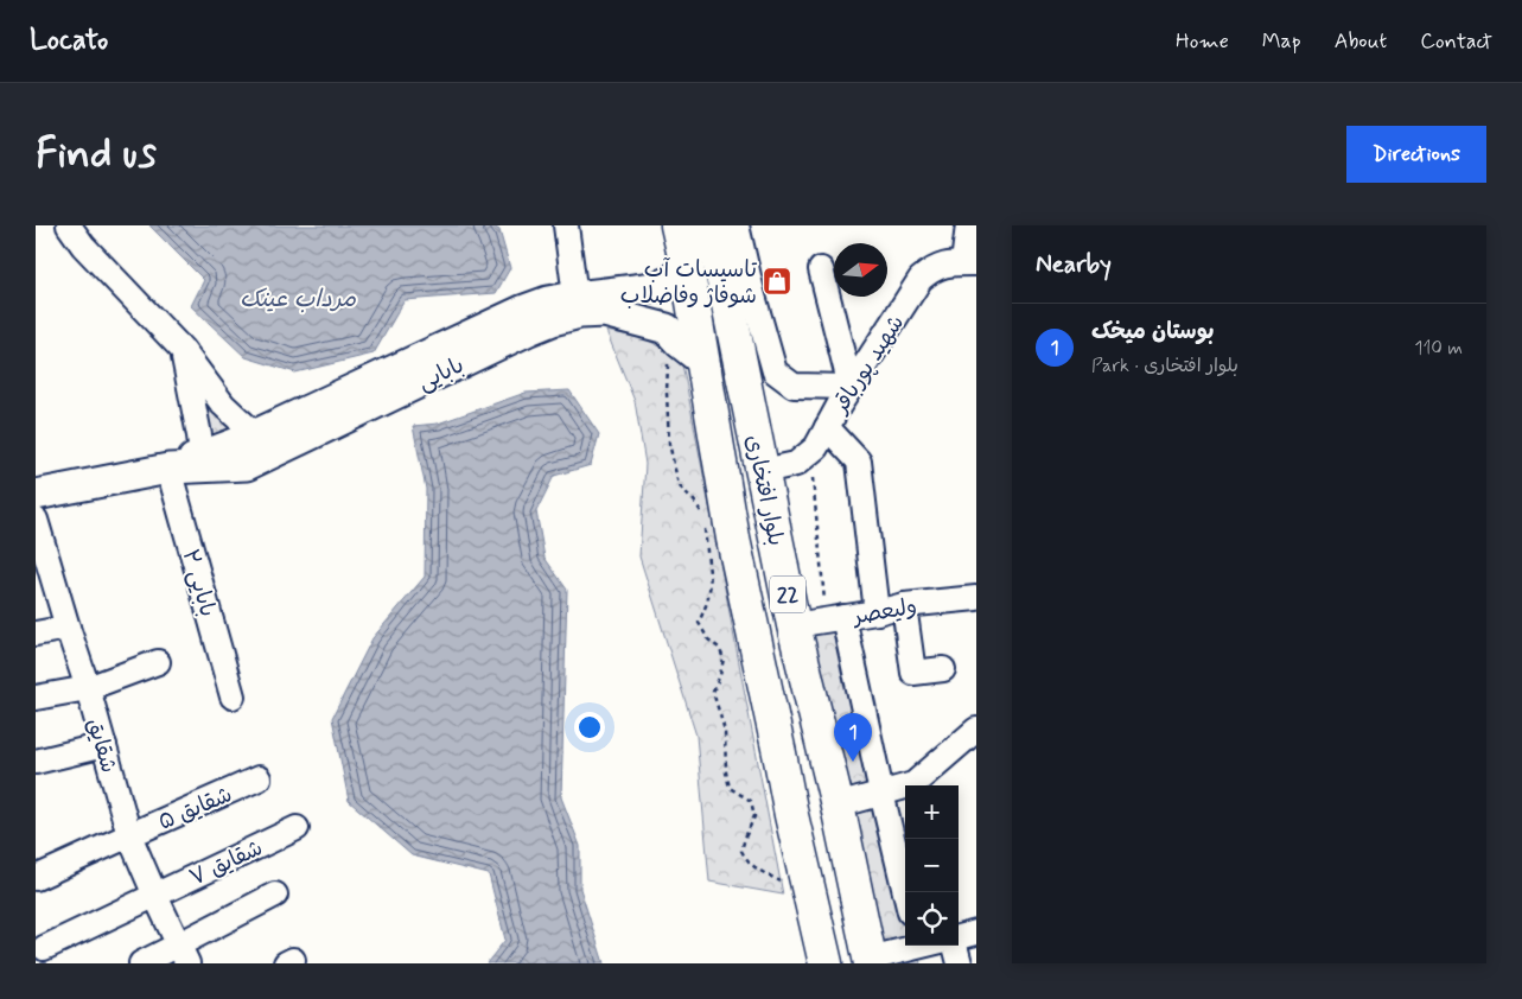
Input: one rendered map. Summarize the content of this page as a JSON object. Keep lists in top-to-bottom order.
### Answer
{
  "streets": {
    "highway": ["بلوار افتخاری", "22"],
    "main road": ["بابایی"],
    "street": [
      "شهید پورباقر",
      "بابایی ۲",
      "ولیعصر",
      "شقایق",
      "شقایق ۵",
      "شقایق ۷"
    ]
  },
  "crossings": [
    ["شهید پورباقر", "بلوار افتخاری"],
    ["بابایی", "بلوار افتخاری"],
    ["بابایی", "بابایی ۲"],
    ["بلوار افتخاری", "ولیعصر"],
    ["شقایق", "شقایق ۵"],
    ["شقایق", "شقایق ۷"]
  ],
  "water": ["مرداب عینک"],
  "places": {
    "shop": ["تاسیسات آب شوفاژ وفاضلاب"]
  },
  "north": "right",
  "page": {
    "header": "Locato",
    "nav": [
      "Home",
      "Map",
      "About",
      "Contact"
    ],
    "buttons": "Directions",
    "title": "Find us",
    "heading": "Nearby",
    "list": [
      {
        "mark": "1",
        "name": "بوستان میخک",
        "note": "Park · بلوار افتخاری",
        "value": "110 m"
      }
    ],
    "pins": "1",
    "map_buttons": ["+", "−"]
  }
}
